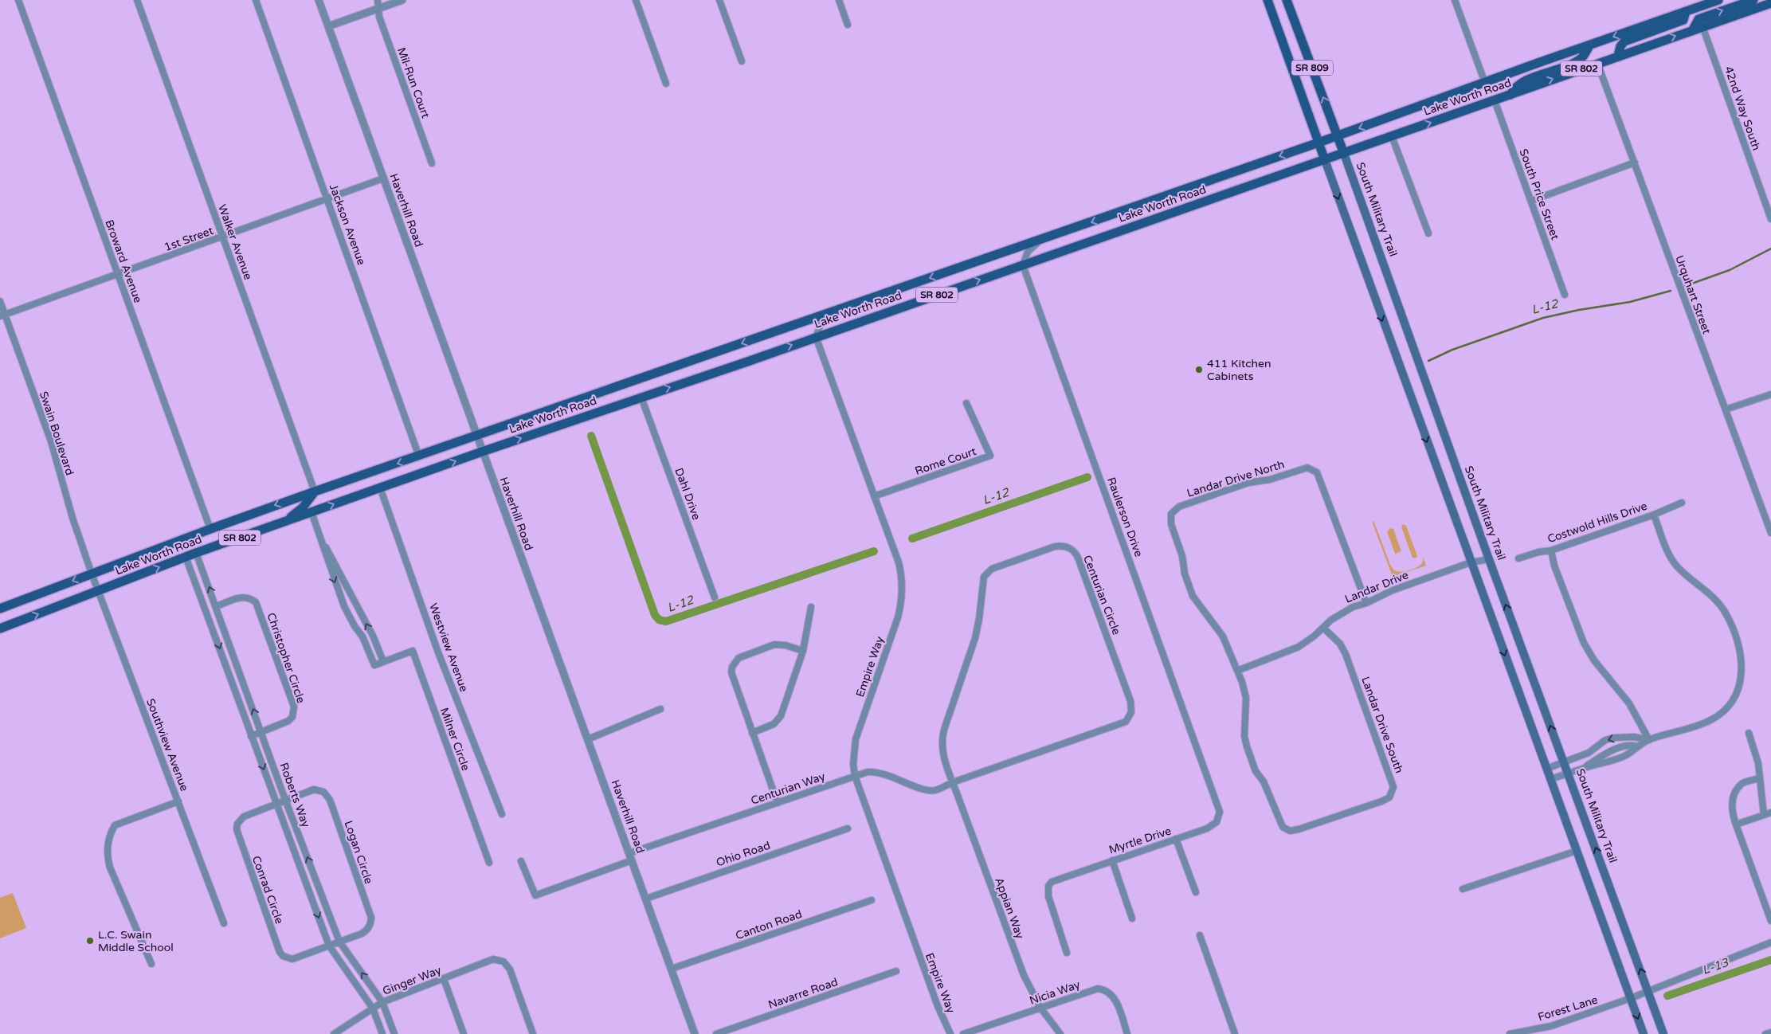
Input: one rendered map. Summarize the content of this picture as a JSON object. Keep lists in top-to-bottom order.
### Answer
{
  "streets": {
    "main road": [
      "SR 809",
      "SR 802",
      "Lake Worth Road",
      "South Military Trail"
    ],
    "street": [
      "Mil-Run Court",
      "42nd Way South",
      "South Price Street",
      "Haverhill Road",
      "Jackson Avenue",
      "1st Street",
      "Walker Avenue",
      "Broward Avenue",
      "Urquhart Street",
      "Swain Boulevard",
      "Rome Court",
      "Landar Drive North",
      "Dahl Drive",
      "Raulerson Drive",
      "Costwold Hills Drive",
      "Landar Drive",
      "Centurian Circle",
      "Westview Avenue",
      "Christopher Circle",
      "Empire Way",
      "Landar Drive South",
      "Milner Circle",
      "Southview Avenue",
      "Centurian Way",
      "Roberts Way",
      "Myrtle Drive",
      "Logan Circle",
      "Ohio Road",
      "Conrad Circle",
      "Appian Way",
      "Canton Road",
      "Ginger Way",
      "Nicia Way",
      "Navarre Road",
      "Forest Lane"
    ]
  },
  "crossings": [
    ["SR 809", "Lake Worth Road"],
    ["Lake Worth Road", "42nd Way South"],
    ["Lake Worth Road", "South Price Street"],
    ["Lake Worth Road", "South Military Trail"],
    ["Lake Worth Road", "Haverhill Road"],
    ["Lake Worth Road", "Jackson Avenue"],
    ["Lake Worth Road", "Walker Avenue"],
    ["Lake Worth Road", "Broward Avenue"],
    ["Lake Worth Road", "Urquhart Street"],
    ["Lake Worth Road", "Swain Boulevard"],
    ["Lake Worth Road", "Dahl Drive"],
    ["Lake Worth Road", "Raulerson Drive"],
    ["Lake Worth Road", "Westview Avenue"],
    ["Lake Worth Road", "Empire Way"],
    ["Lake Worth Road", "Milner Circle"],
    ["Lake Worth Road", "Southview Avenue"],
    ["Lake Worth Road", "Roberts Way"],
    ["South Military Trail", "Landar Drive"],
    ["South Military Trail", "Forest Lane"],
    ["Haverhill Road", "1st Street"],
    ["Haverhill Road", "Centurian Way"],
    ["Haverhill Road", "Ohio Road"],
    ["Haverhill Road", "Canton Road"],
    ["Jackson Avenue", "1st Street"],
    ["1st Street", "Walker Avenue"],
    ["1st Street", "Broward Avenue"],
    ["1st Street", "Swain Boulevard"],
    ["Swain Boulevard", "Southview Avenue"],
    ["Rome Court", "Empire Way"],
    ["Landar Drive North", "Landar Drive"],
    ["Landar Drive North", "Landar Drive South"],
    ["Raulerson Drive", "Myrtle Drive"],
    ["Landar Drive", "Landar Drive South"],
    ["Centurian Circle", "Centurian Way"],
    ["Centurian Circle", "Appian Way"],
    ["Christopher Circle", "Roberts Way"],
    ["Empire Way", "Centurian Way"],
    ["Centurian Way", "Appian Way"],
    ["Roberts Way", "Logan Circle"],
    ["Roberts Way", "Conrad Circle"],
    ["Roberts Way", "Ginger Way"],
    ["Logan Circle", "Conrad Circle"],
    ["Appian Way", "Nicia Way"]
  ],
  "water": ["L-12", "L-13"],
  "places": ["411 Kitchen Cabinets", "L.C. Swain Middle School"]
}
